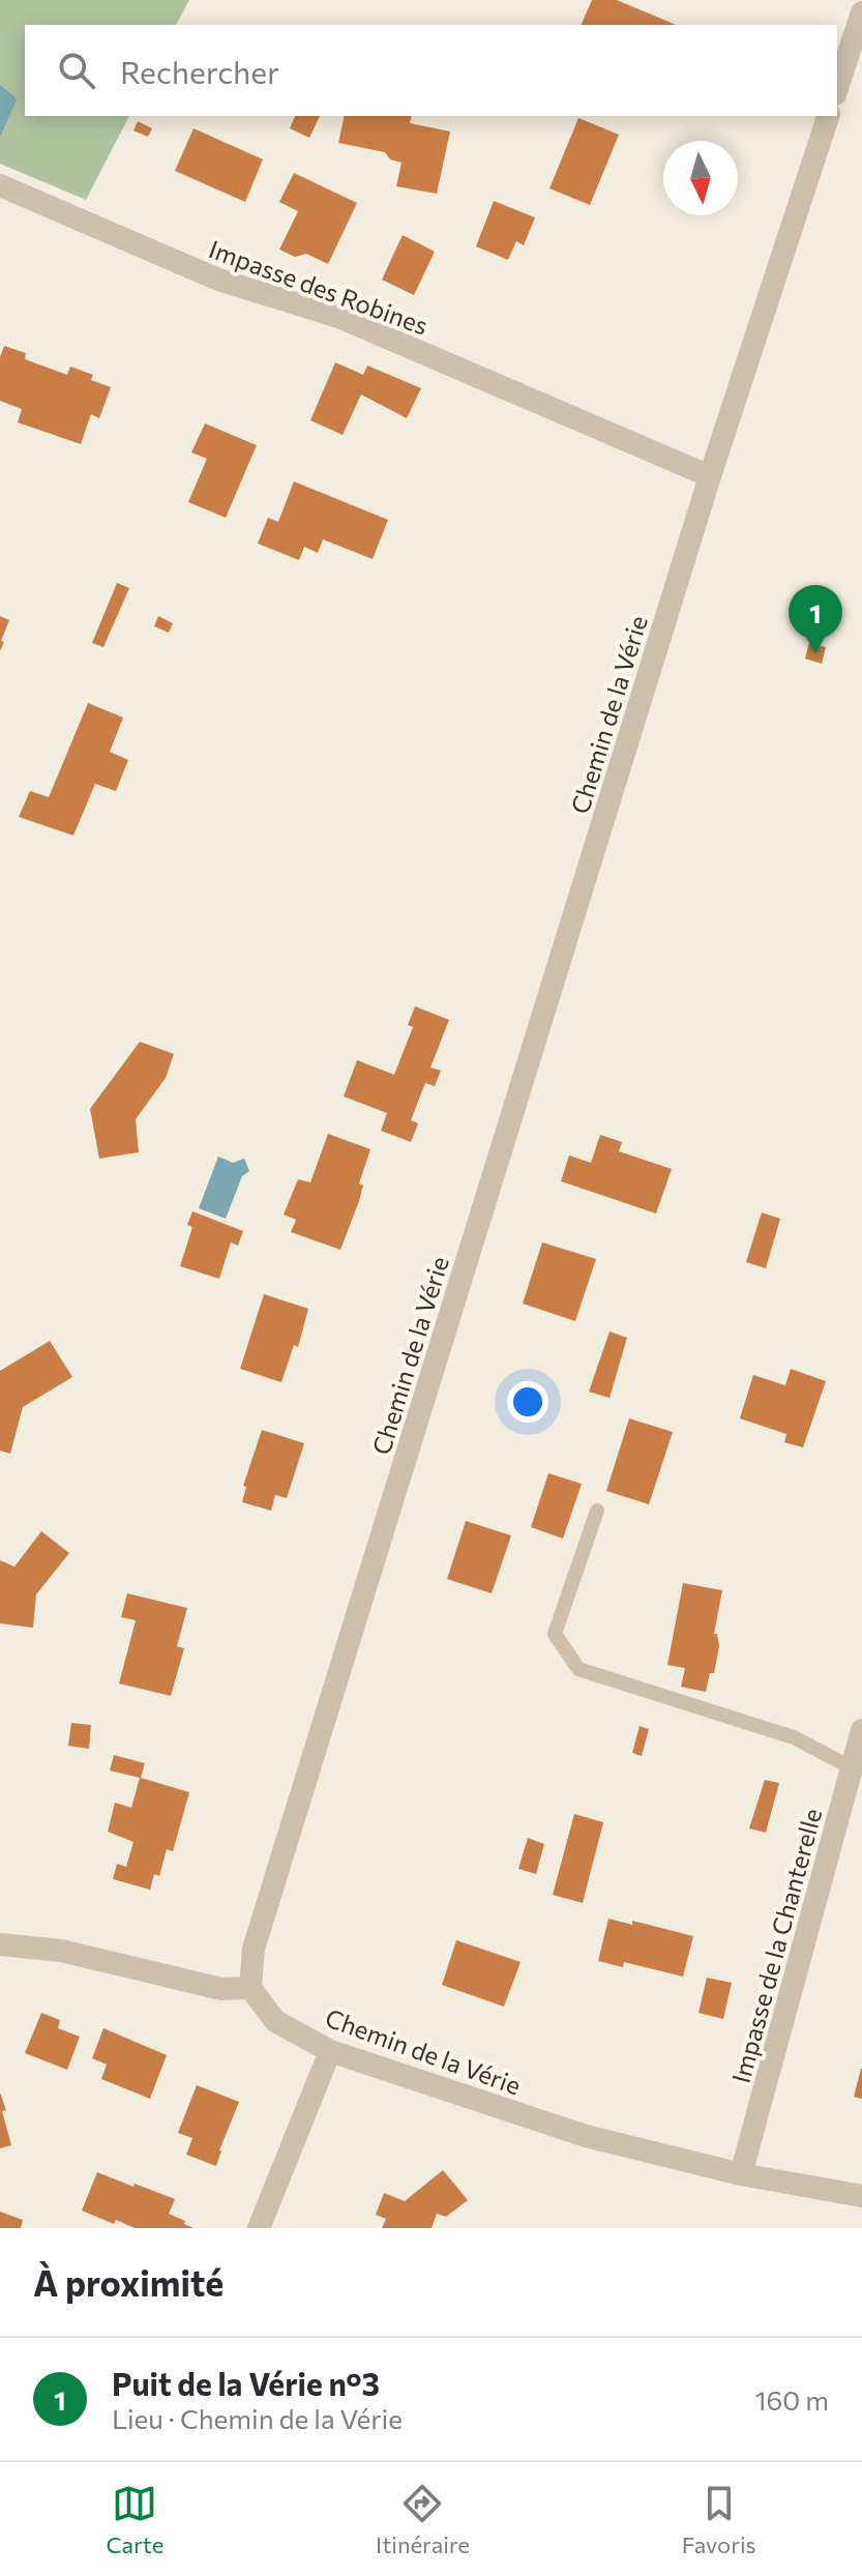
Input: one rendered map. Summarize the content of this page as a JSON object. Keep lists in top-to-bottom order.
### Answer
{
  "streets": {
    "street": ["Impasse des Robines", "Chemin de la Vérie", "Impasse de la Chanterelle"]
  },
  "crossings": [
    ["Impasse des Robines", "Chemin de la Vérie"],
    ["Chemin de la Vérie", "Impasse de la Chanterelle"]
  ],
  "north": "bottom",
  "page": {
    "search": "Rechercher",
    "pins": "1",
    "heading": "À proximité",
    "list": [
      {
        "mark": "1",
        "name": "Puit de la Vérie n°3",
        "note": "Lieu · Chemin de la Vérie",
        "value": "160 m"
      }
    ],
    "nav": ["Carte", "Itinéraire", "Favoris"]
  }
}
